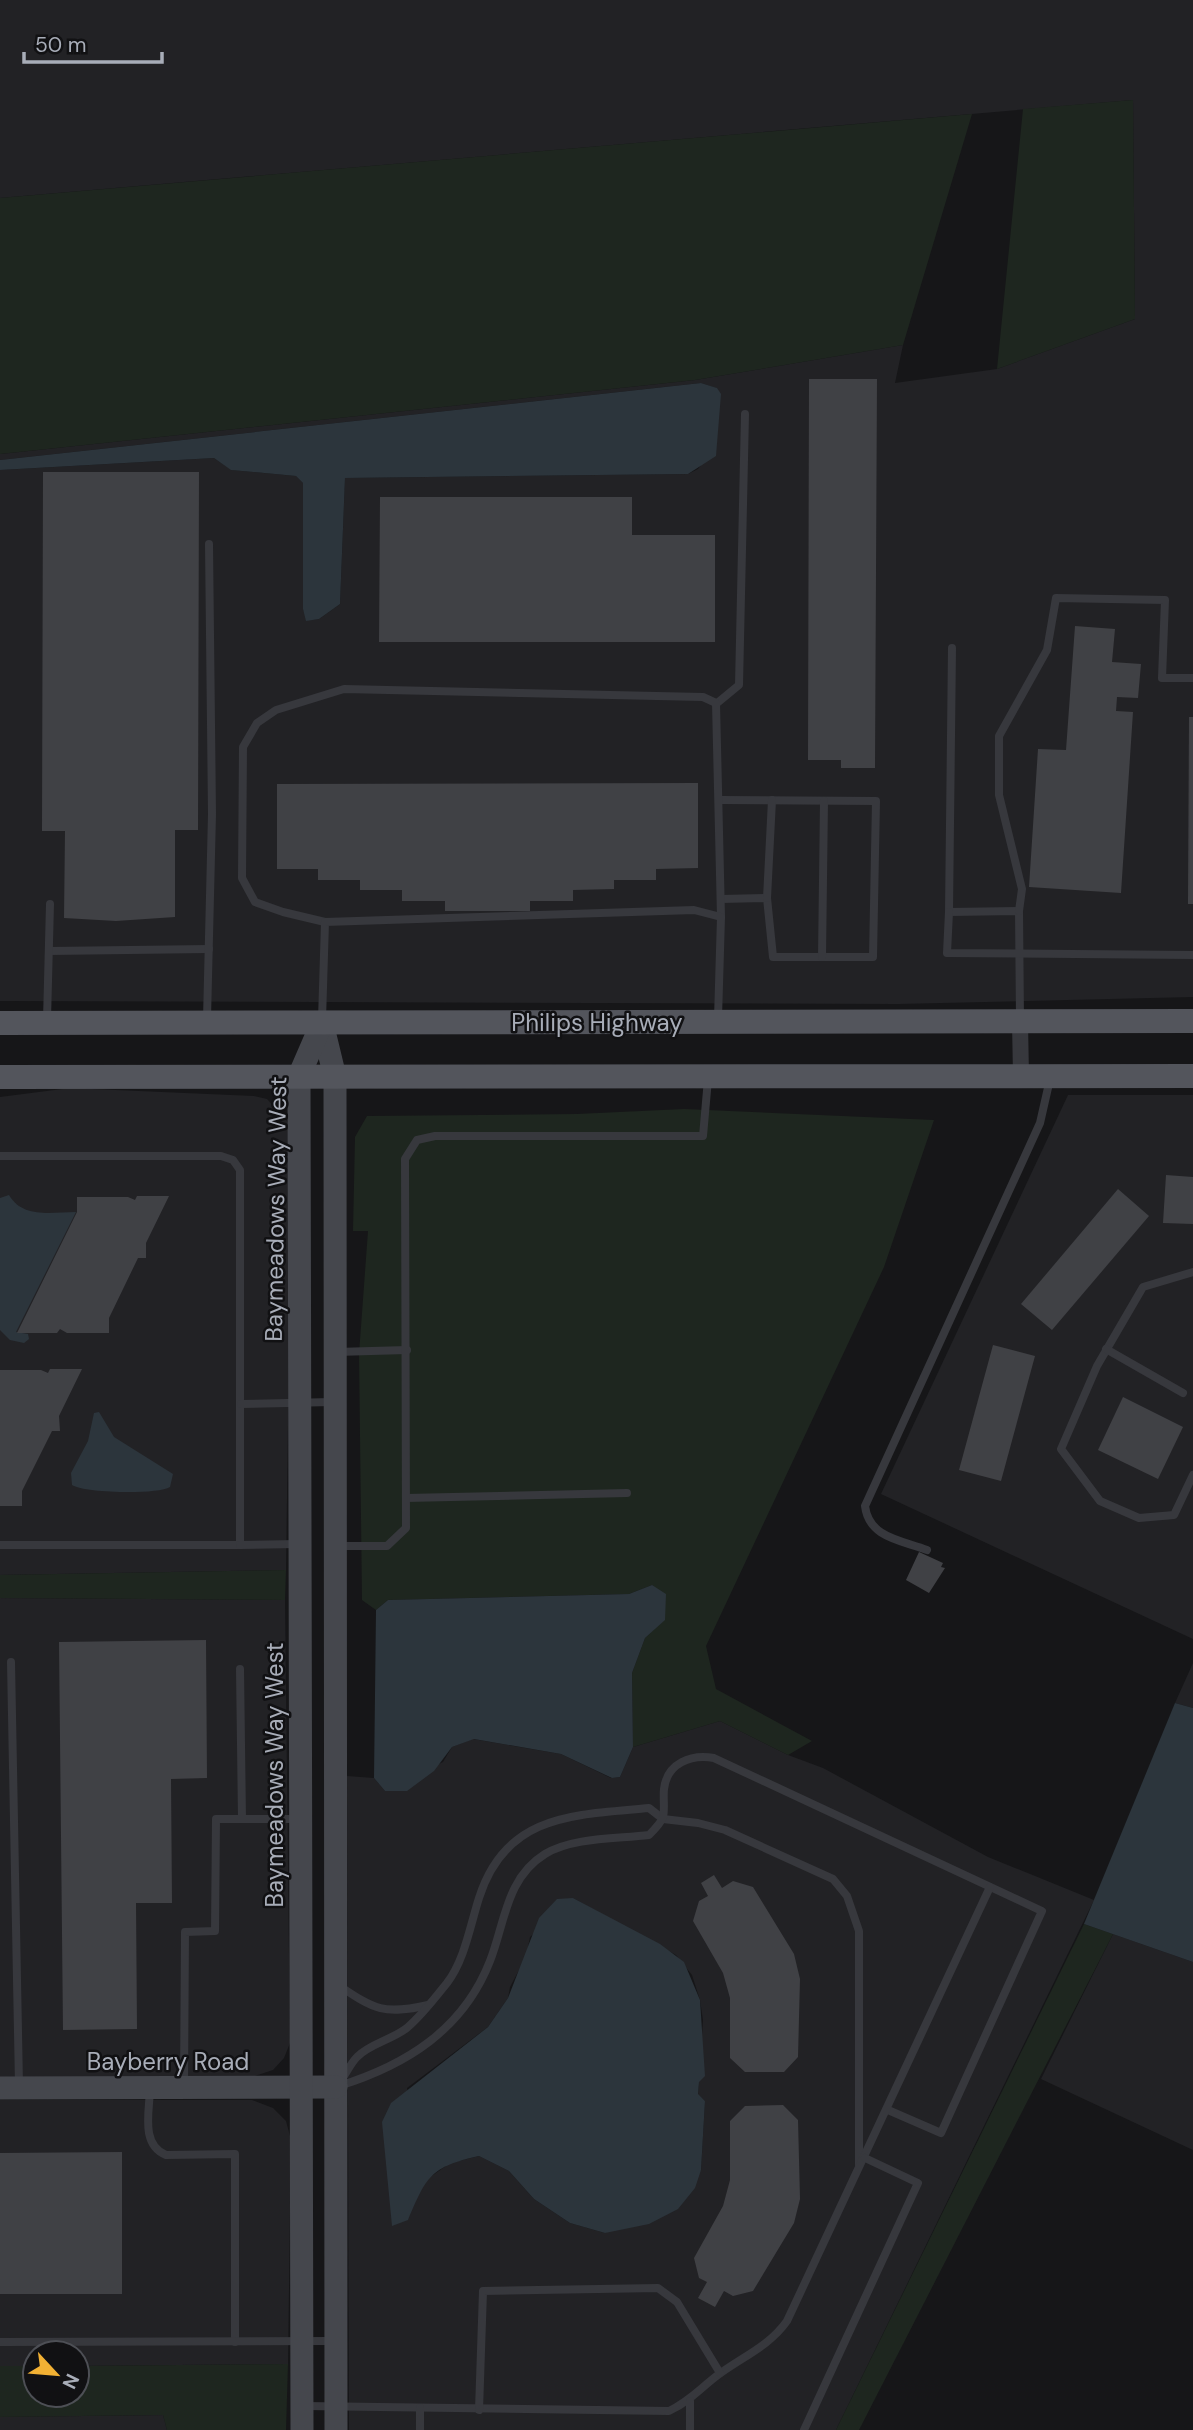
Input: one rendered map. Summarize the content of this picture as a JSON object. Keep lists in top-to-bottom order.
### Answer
{
  "streets": {
    "main road": ["Philips Highway"],
    "street": ["Baymeadows Way West", "Bayberry Road"]
  },
  "crossings": [
    ["Philips Highway", "Baymeadows Way West"],
    ["Baymeadows Way West", "Bayberry Road"]
  ],
  "scale_bar": "50 m",
  "north": "bottom right"
}
